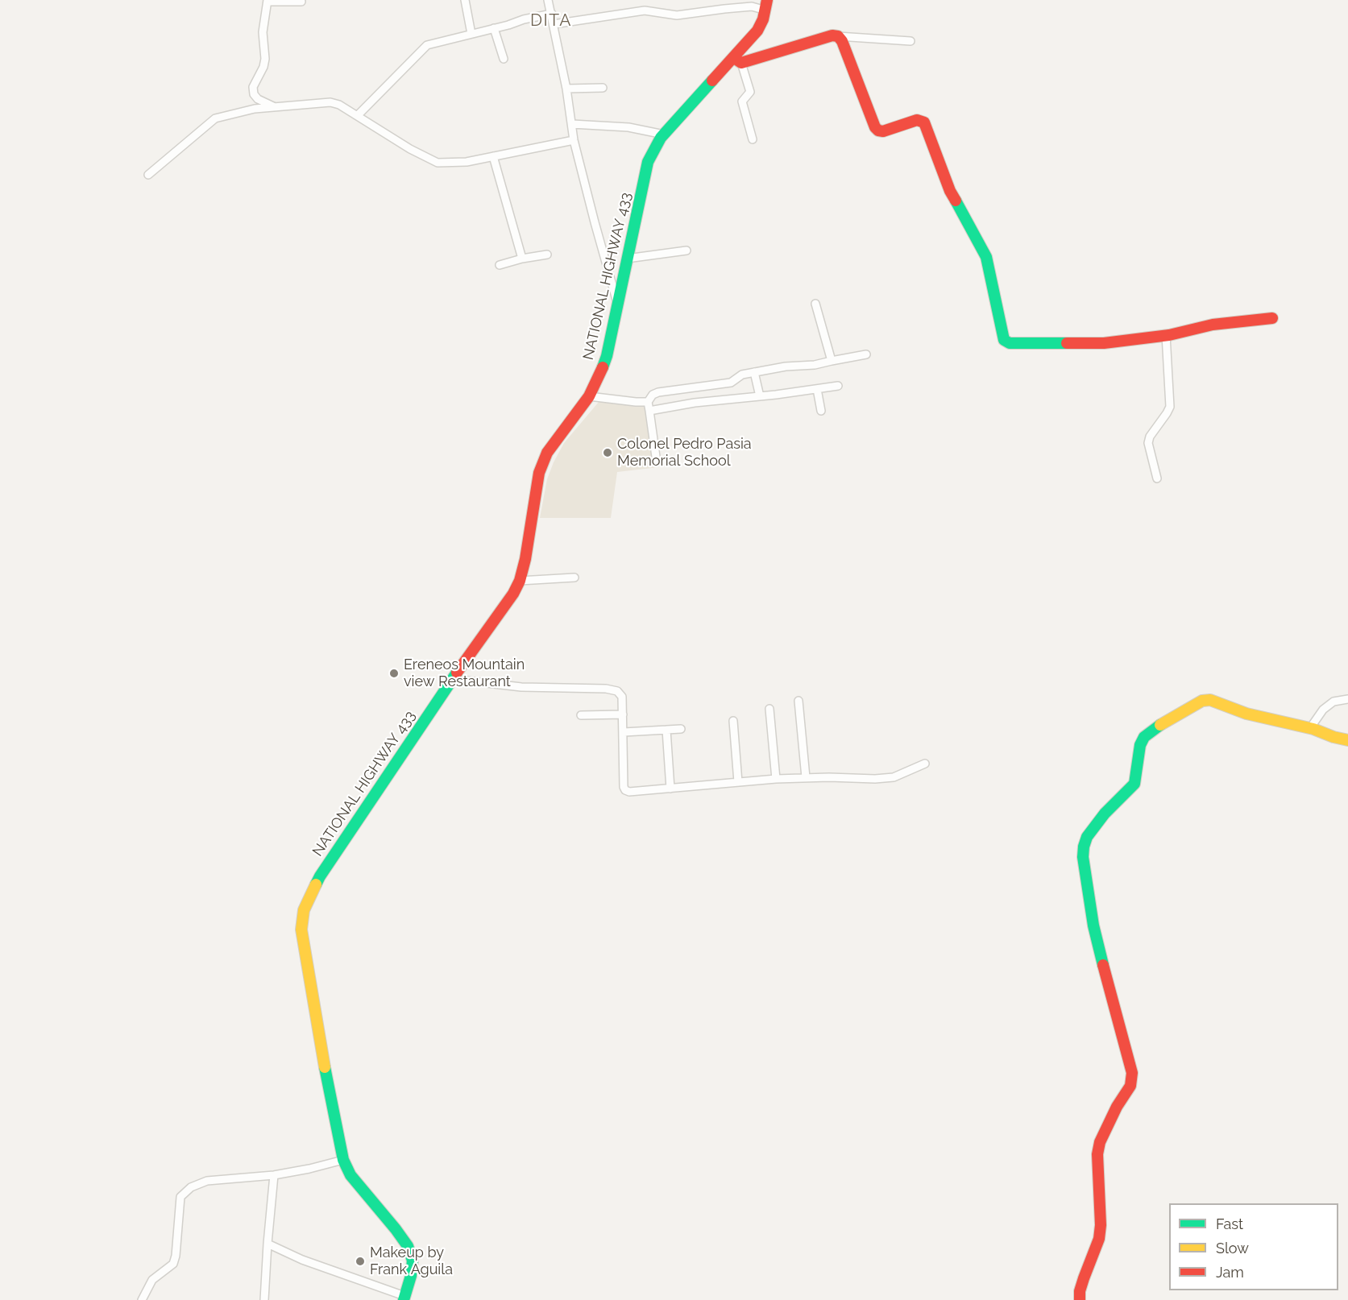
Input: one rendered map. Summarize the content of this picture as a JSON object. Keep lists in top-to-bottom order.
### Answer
{
  "streets": {
    "street": ["NATIONAL HIGHWAY 433"]
  },
  "districts": ["DITA"],
  "places": ["Colonel Pedro Pasia Memorial School", "Ereneos Mountain view Restaurant", "Makeup by Frank Aguila"],
  "legend": ["Fast", "Slow", "Jam"]
}
